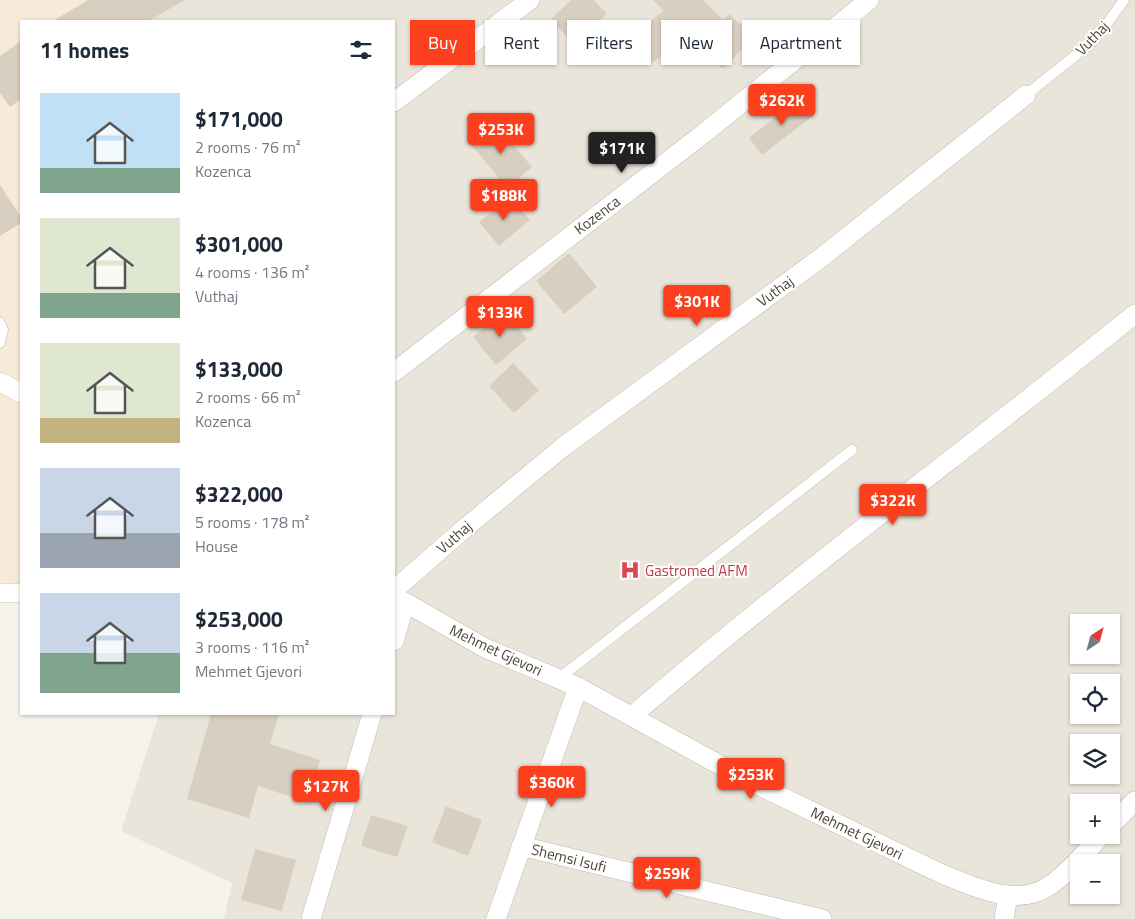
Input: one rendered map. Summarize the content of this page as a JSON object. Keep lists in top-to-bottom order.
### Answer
{
  "streets": {
    "street": [
      "Vuthaj",
      "Kozenca",
      "Mehmet Gjevori",
      "Shemsi Isufi"
    ]
  },
  "crossings": [
    ["Vuthaj", "Mehmet Gjevori"]
  ],
  "places": {
    "hospital": ["Gastromed AFM"]
  },
  "north": "top right",
  "page": {
    "chip": [
      "Buy",
      "Rent",
      "Filters",
      "New",
      "Apartment"
    ],
    "heading": "11 homes",
    "list": [
      {
        "name": "$171,000",
        "note": "2 rooms · 76 m² · Kozenca"
      },
      {
        "name": "$301,000",
        "note": "4 rooms · 136 m² · Vuthaj"
      },
      {
        "name": "$133,000",
        "note": "2 rooms · 66 m² · Kozenca"
      },
      {
        "name": "$322,000",
        "note": "5 rooms · 178 m² · House"
      },
      {
        "name": "$253,000",
        "note": "3 rooms · 116 m² · Mehmet Gjevori"
      }
    ],
    "price": [
      "$262K",
      "$253K",
      "$171K",
      "$188K",
      "$301K",
      "$133K",
      "$322K",
      "$253K",
      "$360K",
      "$127K",
      "$259K"
    ],
    "map_buttons": ["+", "−"]
  }
}
